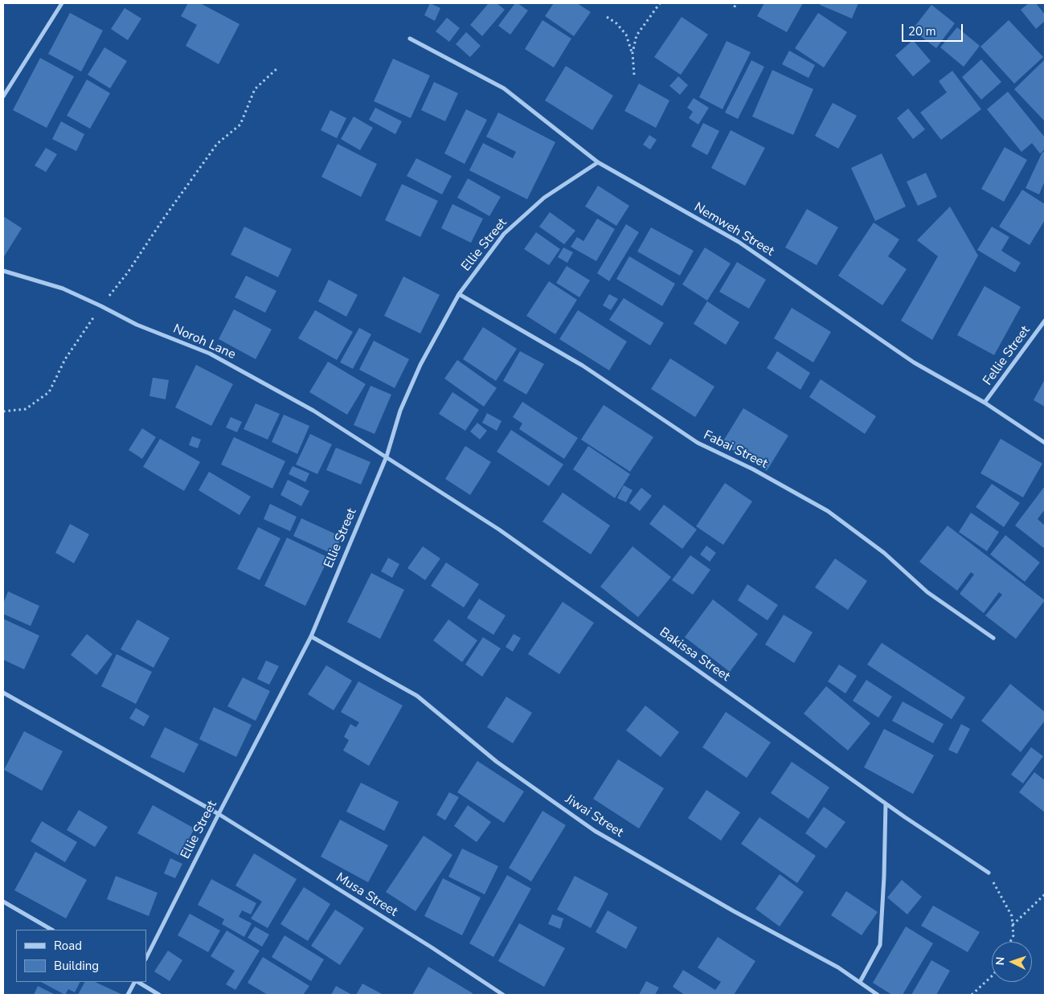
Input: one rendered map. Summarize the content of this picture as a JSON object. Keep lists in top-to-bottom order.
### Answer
{
  "streets": {
    "street": [
      "Nemweh Street",
      "Ellie Street",
      "Noroh Lane",
      "Fellie Street",
      "Fabai Street",
      "Bakissa Street",
      "Jiwai Street",
      "Musa Street"
    ]
  },
  "crossings": [
    ["Nemweh Street", "Ellie Street"],
    ["Nemweh Street", "Fellie Street"],
    ["Ellie Street", "Noroh Lane"],
    ["Ellie Street", "Fabai Street"],
    ["Ellie Street", "Bakissa Street"],
    ["Ellie Street", "Jiwai Street"],
    ["Ellie Street", "Musa Street"],
    ["Noroh Lane", "Bakissa Street"]
  ],
  "legend": ["Road", "Building"],
  "scale_bar": "20 m",
  "north": "left"
}
